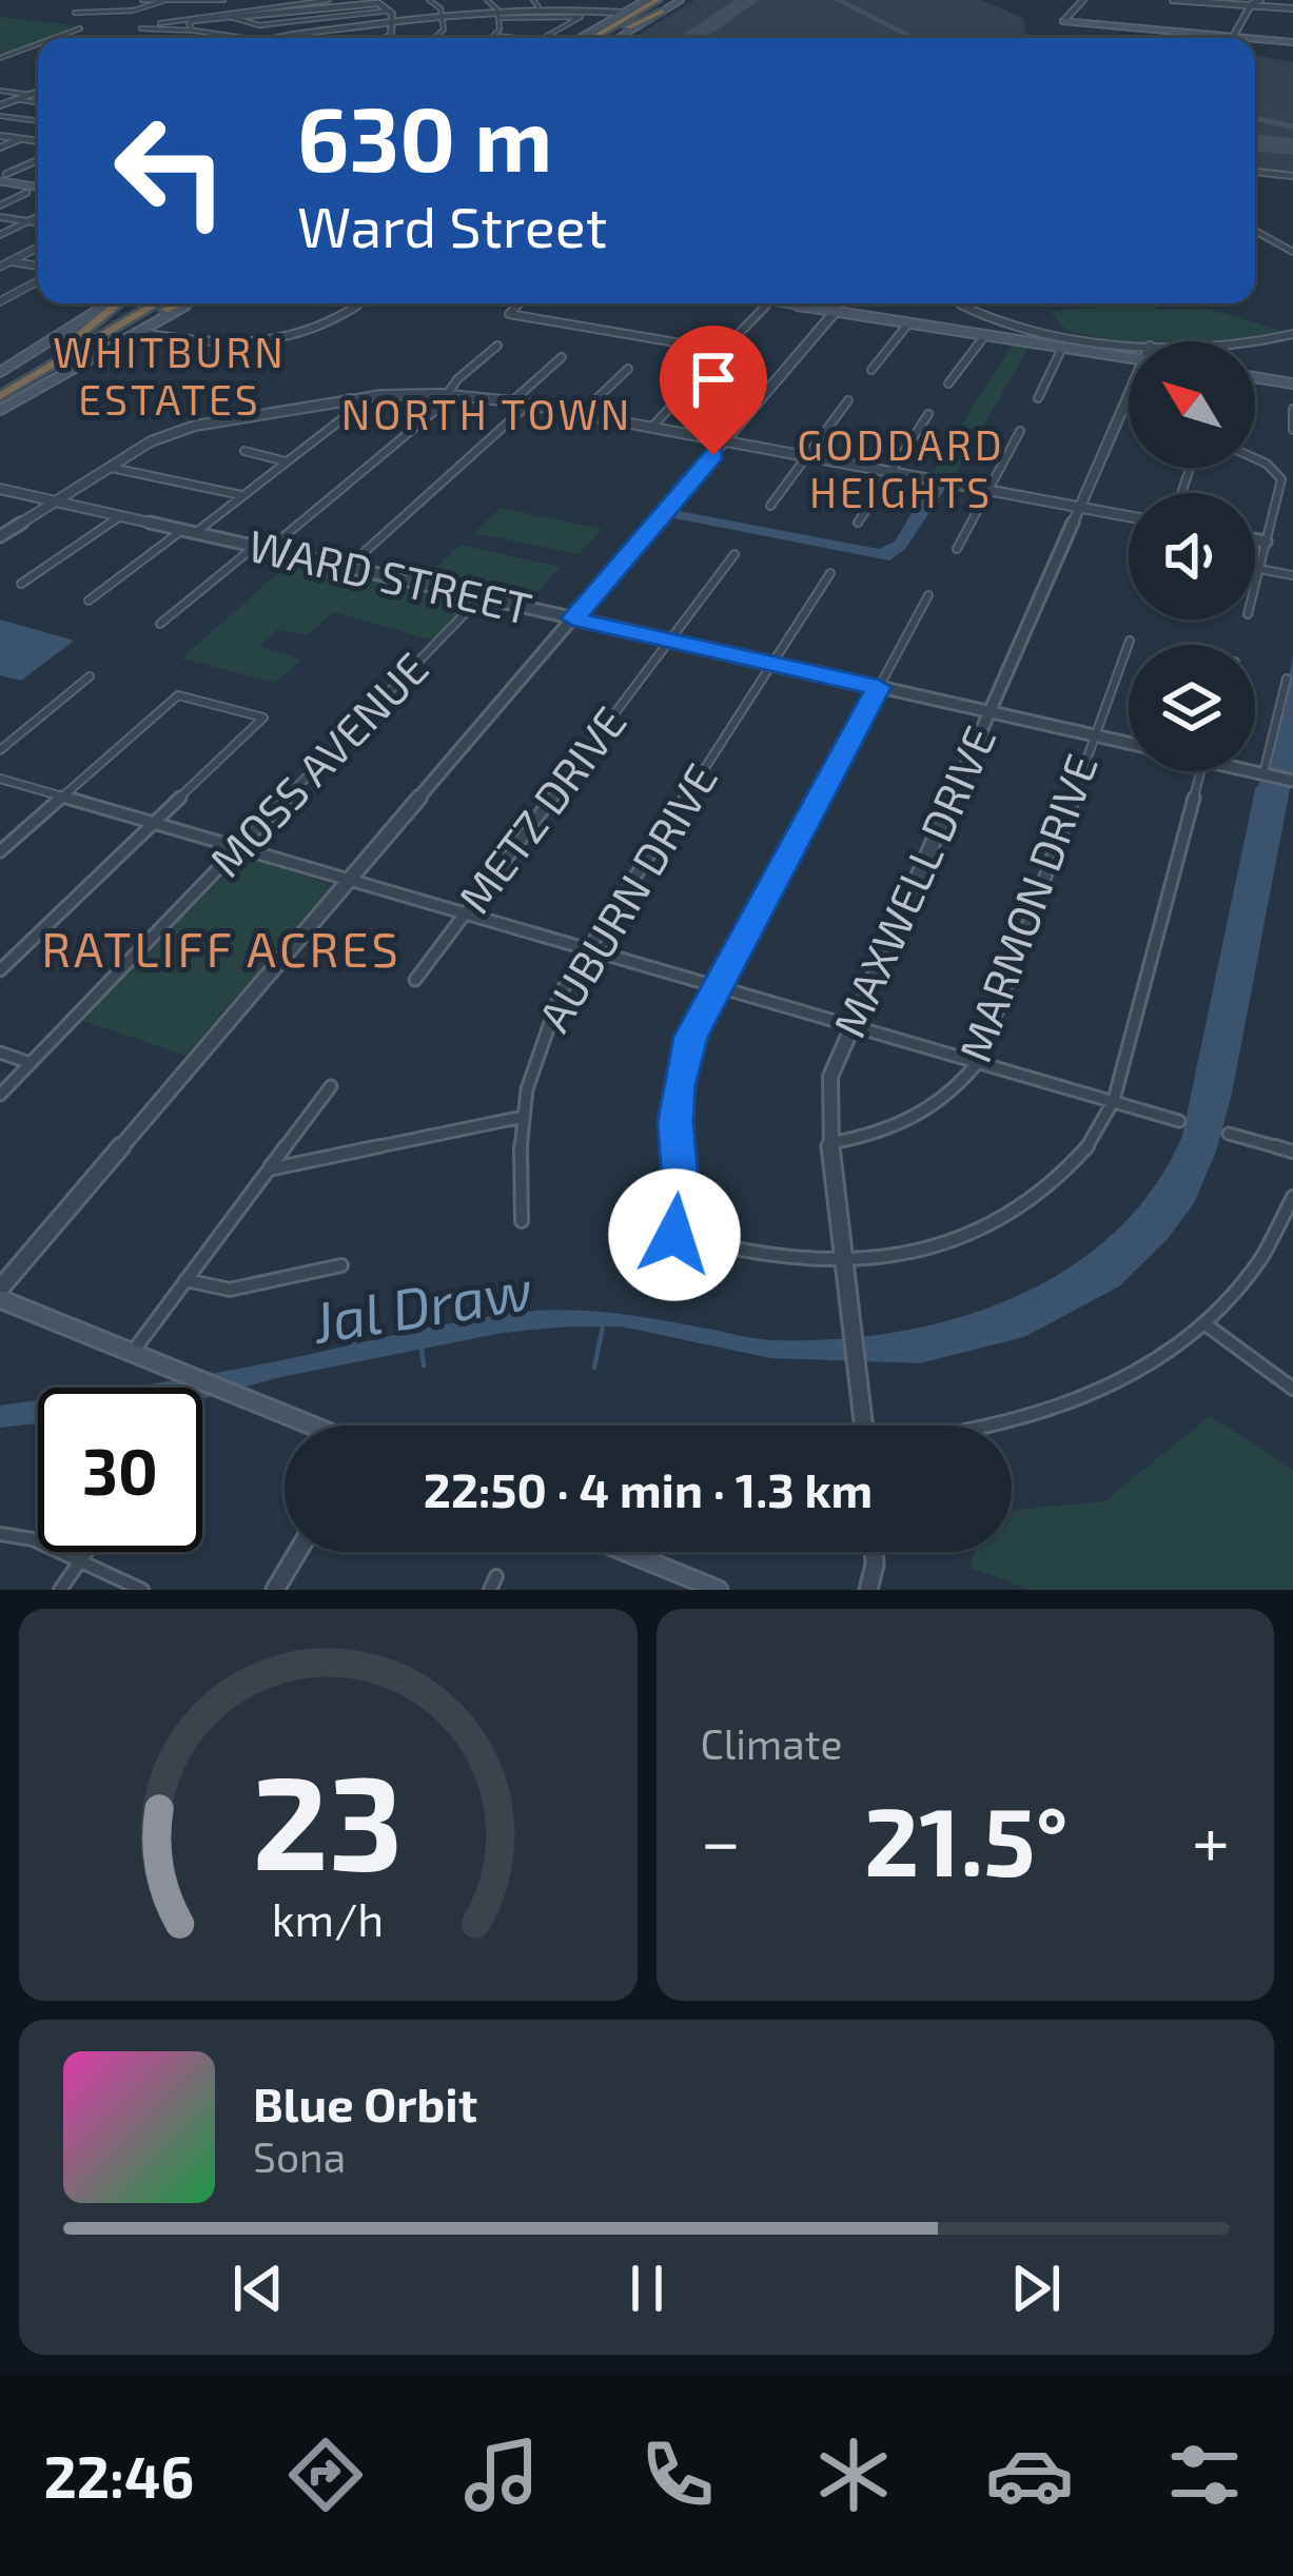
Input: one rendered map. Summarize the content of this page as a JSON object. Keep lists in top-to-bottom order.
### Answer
{
  "streets": {
    "street": [
      "WARD STREET",
      "MOSS AVENUE",
      "METZ DRIVE",
      "MAXWELL DRIVE",
      "AUBURN DRIVE",
      "MARMON DRIVE"
    ]
  },
  "crossings": [
    ["WARD STREET", "MOSS AVENUE"],
    ["WARD STREET", "METZ DRIVE"],
    ["WARD STREET", "MAXWELL DRIVE"],
    ["WARD STREET", "AUBURN DRIVE"],
    ["WARD STREET", "MARMON DRIVE"],
    ["MAXWELL DRIVE", "MARMON DRIVE"]
  ],
  "districts": [
    "WHITBURN ESTATES",
    "NORTH TOWN",
    "GODDARD HEIGHTS",
    "RATLIFF ACRES"
  ],
  "water": ["Jal Draw"],
  "north": "top left",
  "page": {
    "turn": ["630 m", "Ward Street"],
    "limit": "30",
    "trip": "22:50 · 4 min · 1.3 km",
    "tile": "Climate",
    "heat": ["−", "21.5°", "+"],
    "song": ["Blue Orbit", "Sona"],
    "tabs": "22:46",
    "gauge": ["23", "km/h"]
  }
}
